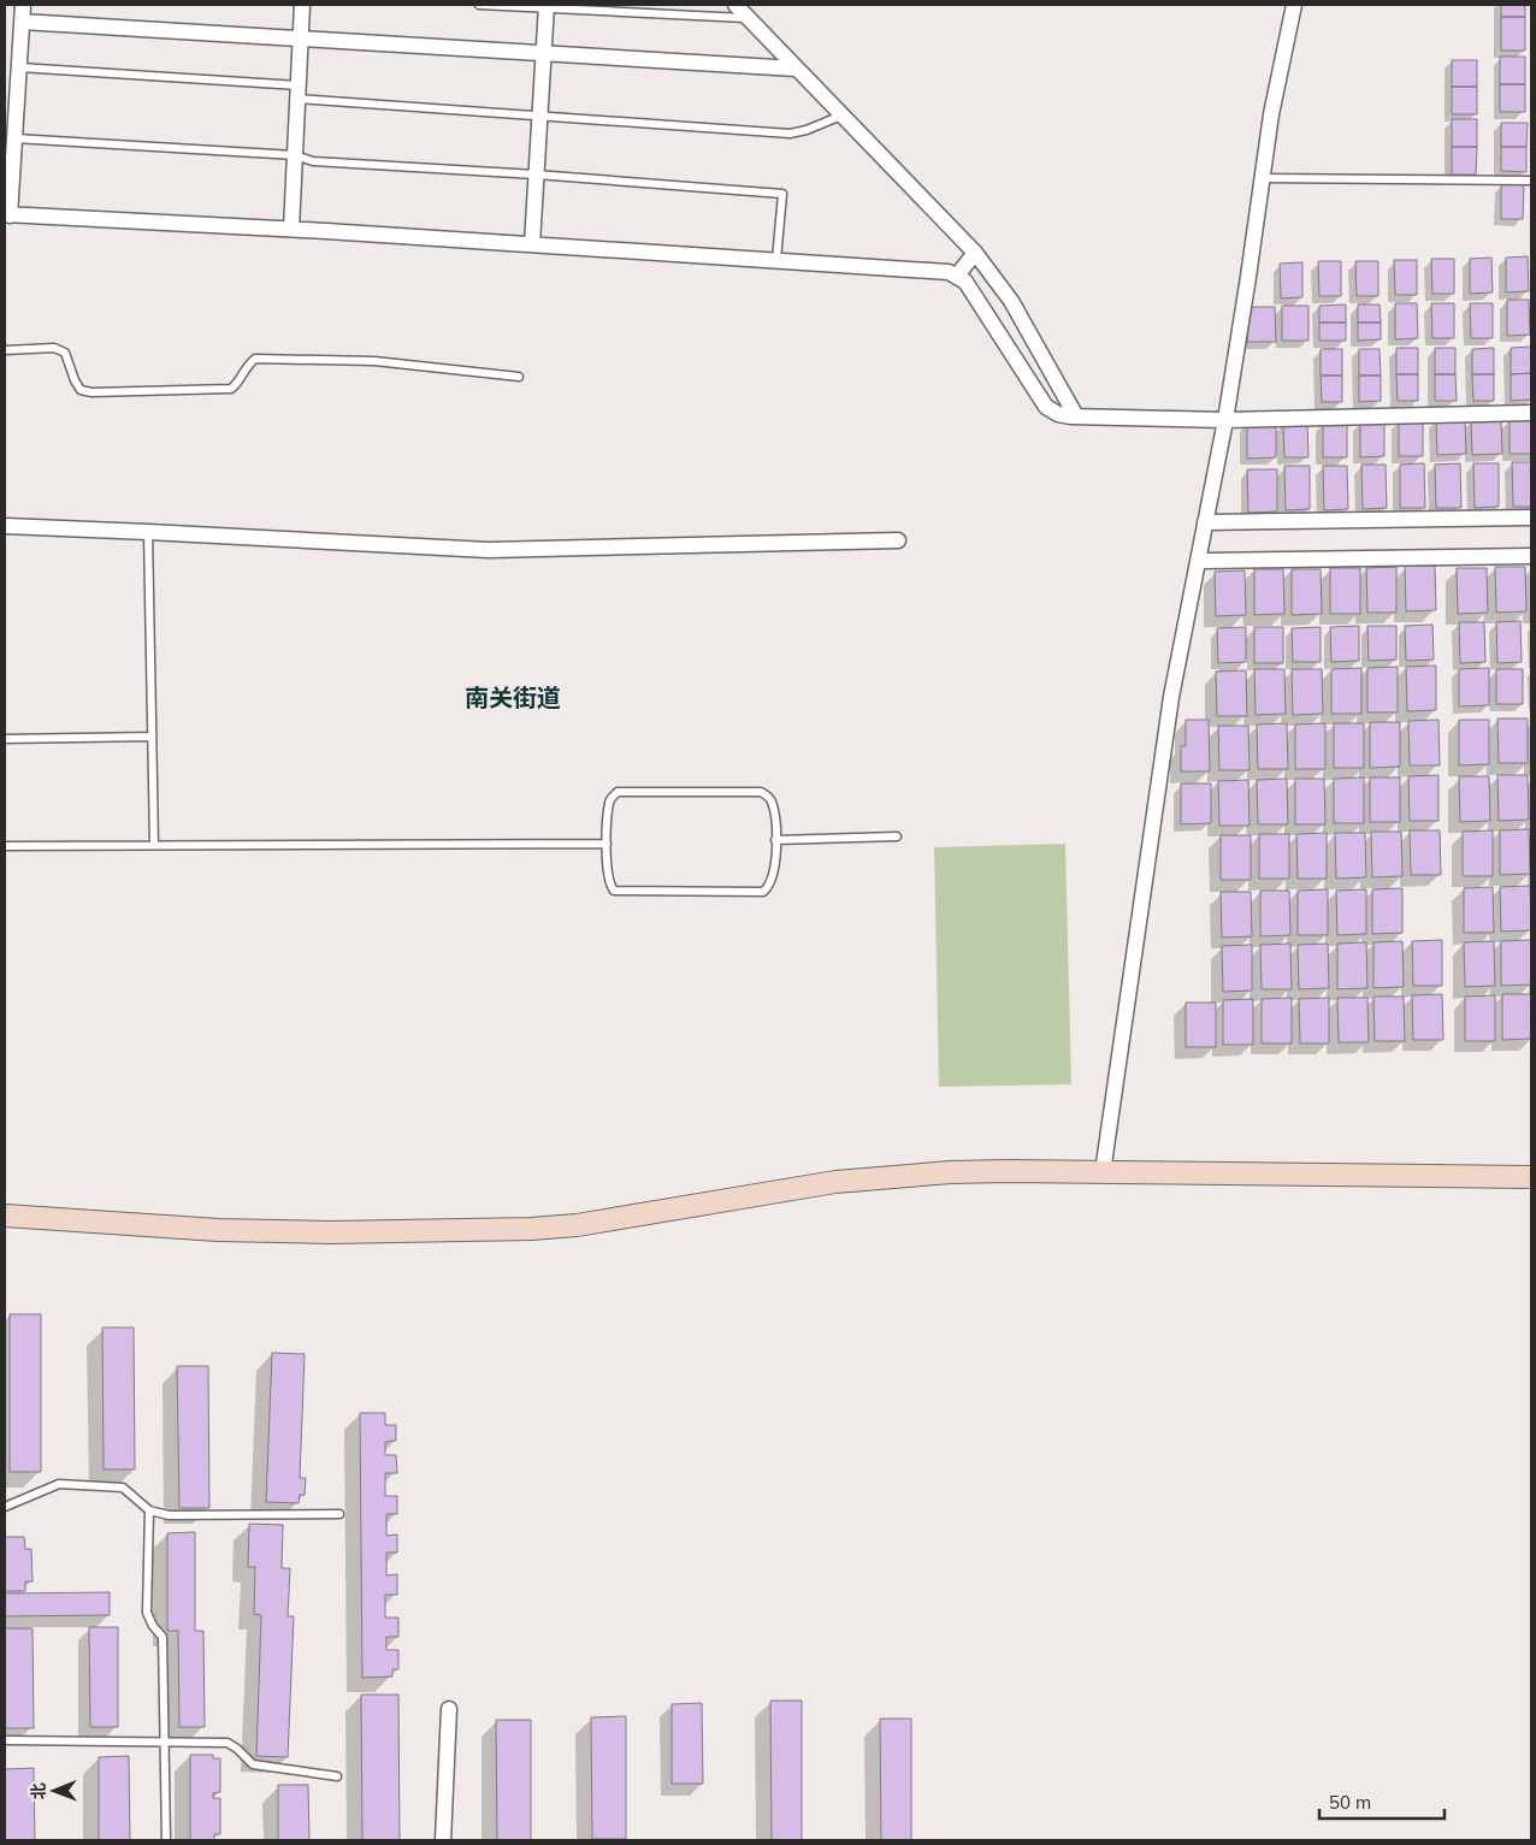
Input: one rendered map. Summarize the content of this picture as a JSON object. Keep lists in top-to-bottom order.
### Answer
{
  "districts": ["南关街道"],
  "scale_bar": "50 m",
  "north": "left"
}
